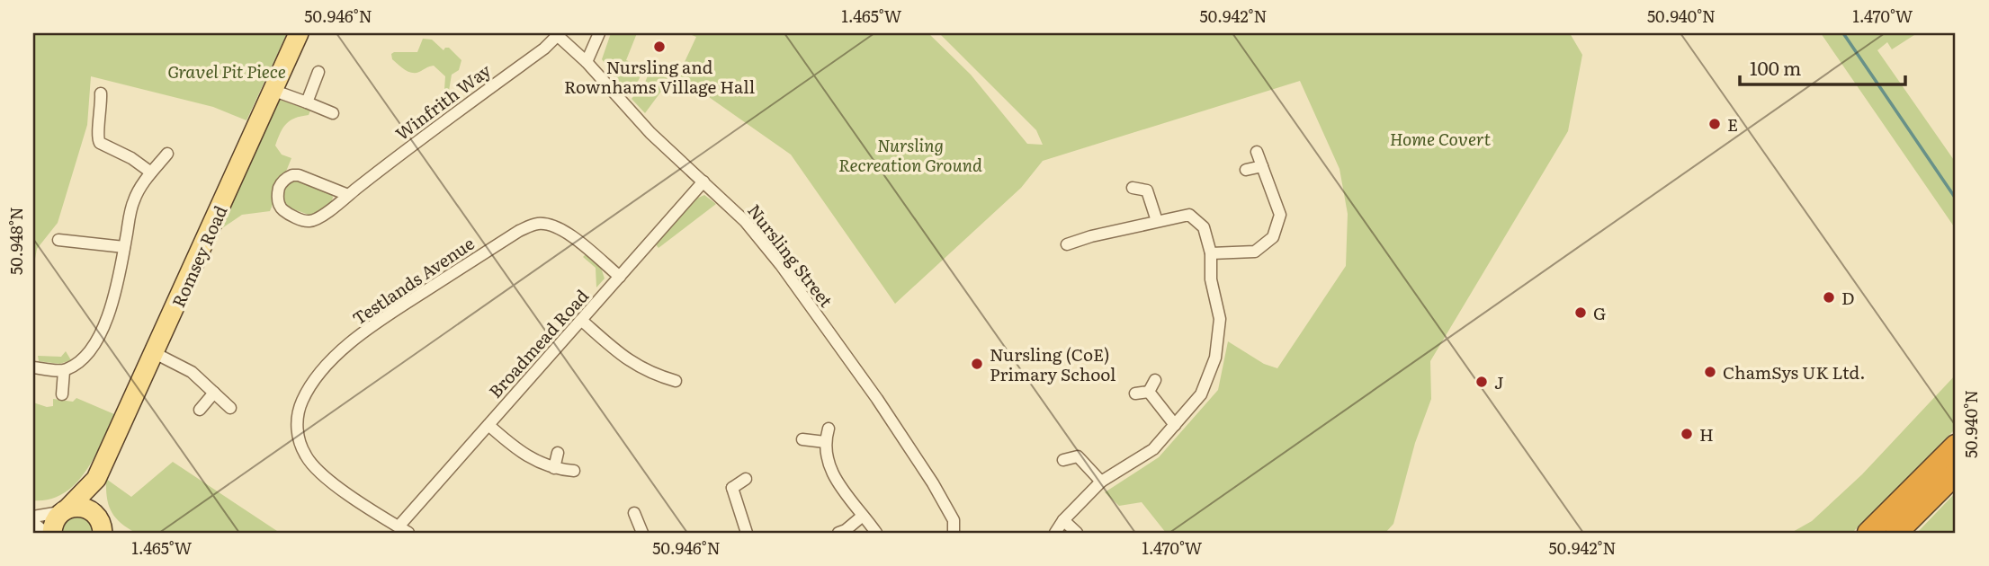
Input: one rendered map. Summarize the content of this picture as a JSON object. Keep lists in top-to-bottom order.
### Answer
{
  "streets": {
    "main road": ["Romsey Road"],
    "street": [
      "Winfrith Way",
      "Nursling Street",
      "Testlands Avenue",
      "Broadmead Road"
    ]
  },
  "crossings": [
    ["Winfrith Way", "Nursling Street"],
    ["Nursling Street", "Broadmead Road"],
    ["Testlands Avenue", "Broadmead Road"]
  ],
  "parks": ["Gravel Pit Piece", "Home Covert", "Nursling Recreation Ground"],
  "places": [
    "Nursling and Rownhams Village Hall",
    "E",
    "D",
    "G",
    "Nursling (CoE) Primary School",
    "ChamSys UK Ltd.",
    "J",
    "H"
  ],
  "scale_bar": "100 m",
  "coordinates": [
    "50.946°N",
    "1.465°W",
    "50.942°N",
    "50.940°N",
    "1.470°W",
    "50.948°N"
  ]
}
